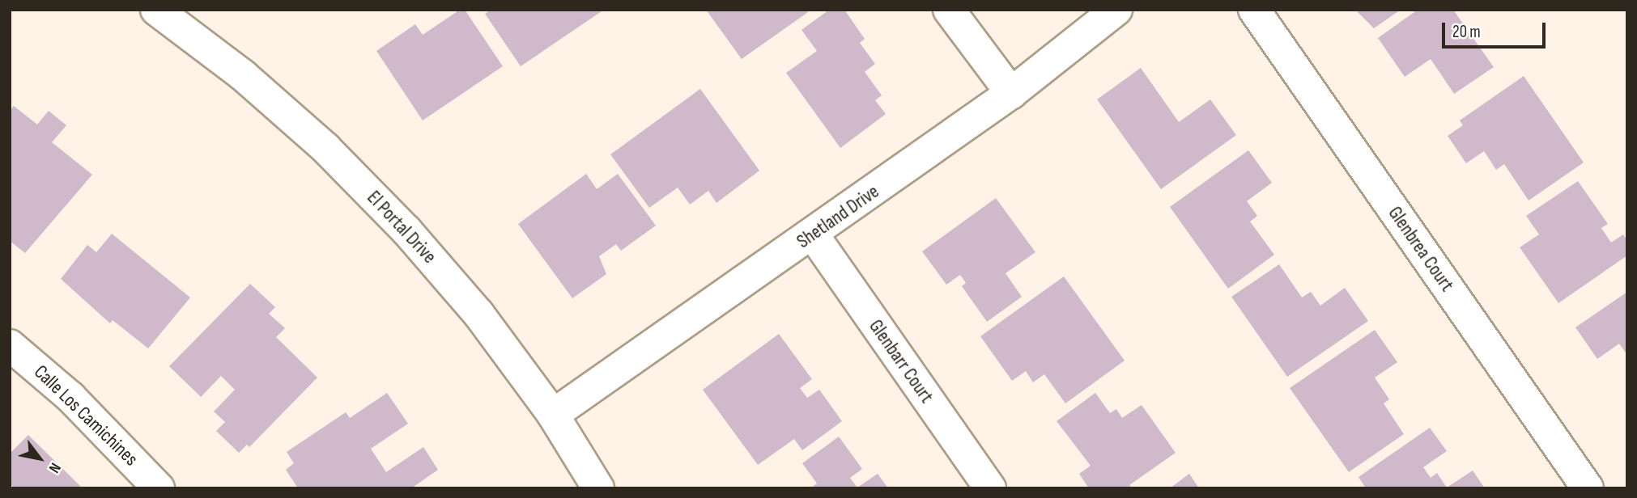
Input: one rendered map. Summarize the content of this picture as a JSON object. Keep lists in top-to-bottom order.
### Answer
{
  "streets": {
    "street": [
      "Shetland Drive",
      "El Portal Drive",
      "Glenbrea Court",
      "Glenbarr Court",
      "Calle Los Camichines"
    ]
  },
  "crossings": [
    ["Shetland Drive", "El Portal Drive"],
    ["Shetland Drive", "Glenbarr Court"]
  ],
  "scale_bar": "20 m",
  "north": "bottom right"
}
